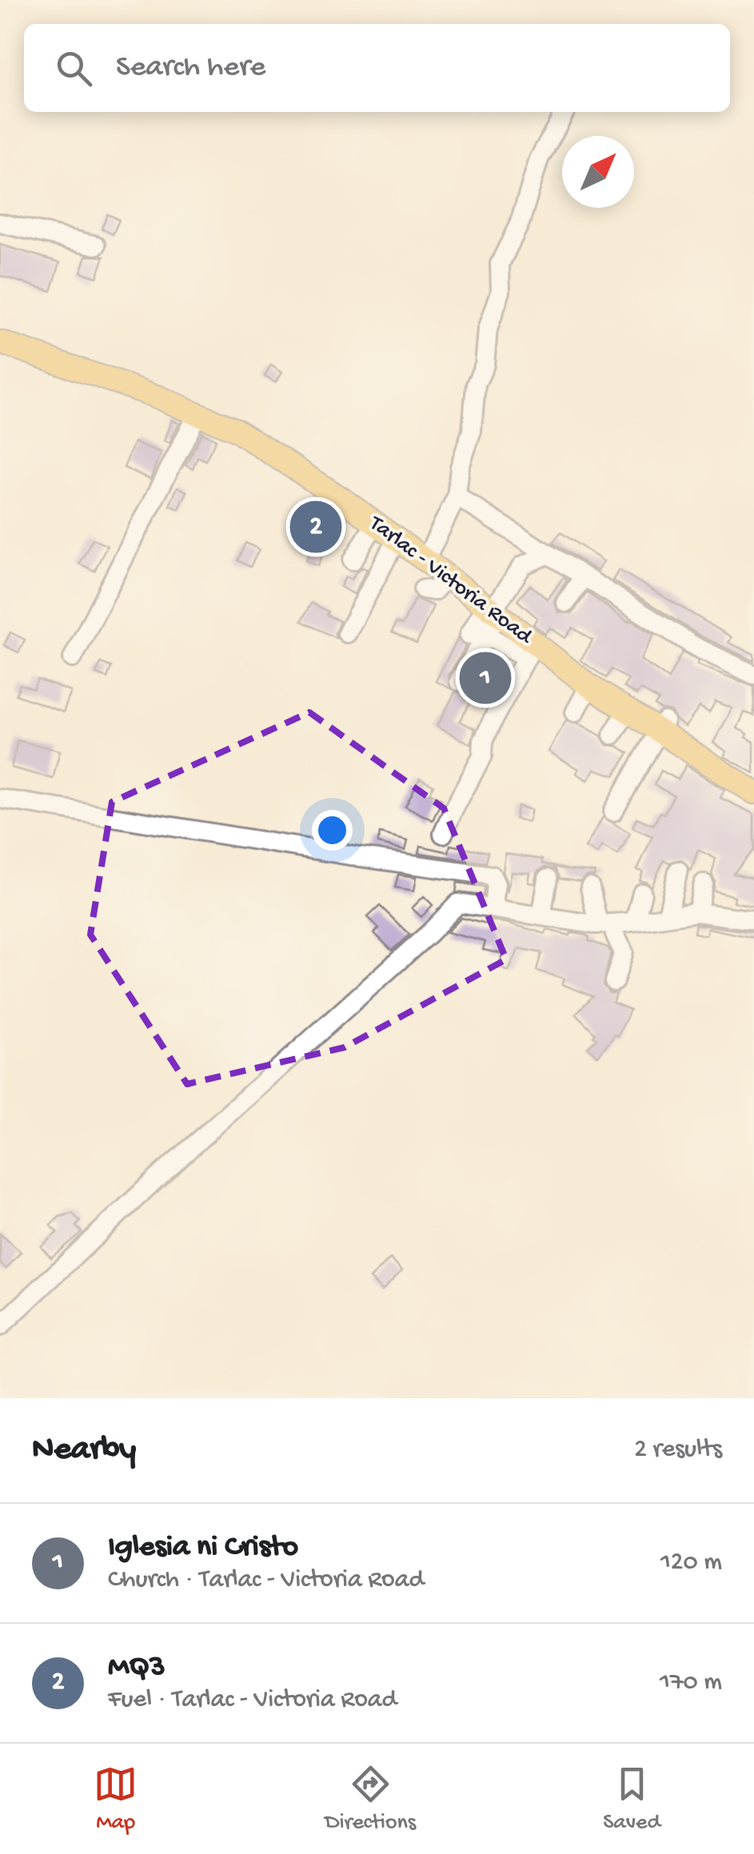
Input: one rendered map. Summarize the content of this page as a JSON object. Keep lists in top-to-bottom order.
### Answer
{
  "streets": {
    "main road": ["Tarlac - Victoria Road"]
  },
  "north": "top right",
  "page": {
    "search": "Search here",
    "pins": ["2", "1"],
    "heading": ["Nearby", "2 results"],
    "list": [
      {
        "mark": "1",
        "name": "Iglesia ni Cristo",
        "note": "Church · Tarlac - Victoria Road",
        "value": "120 m"
      },
      {
        "mark": "2",
        "name": "MQ3",
        "note": "Fuel · Tarlac - Victoria Road",
        "value": "170 m"
      }
    ],
    "nav": ["Map", "Directions", "Saved"]
  }
}
